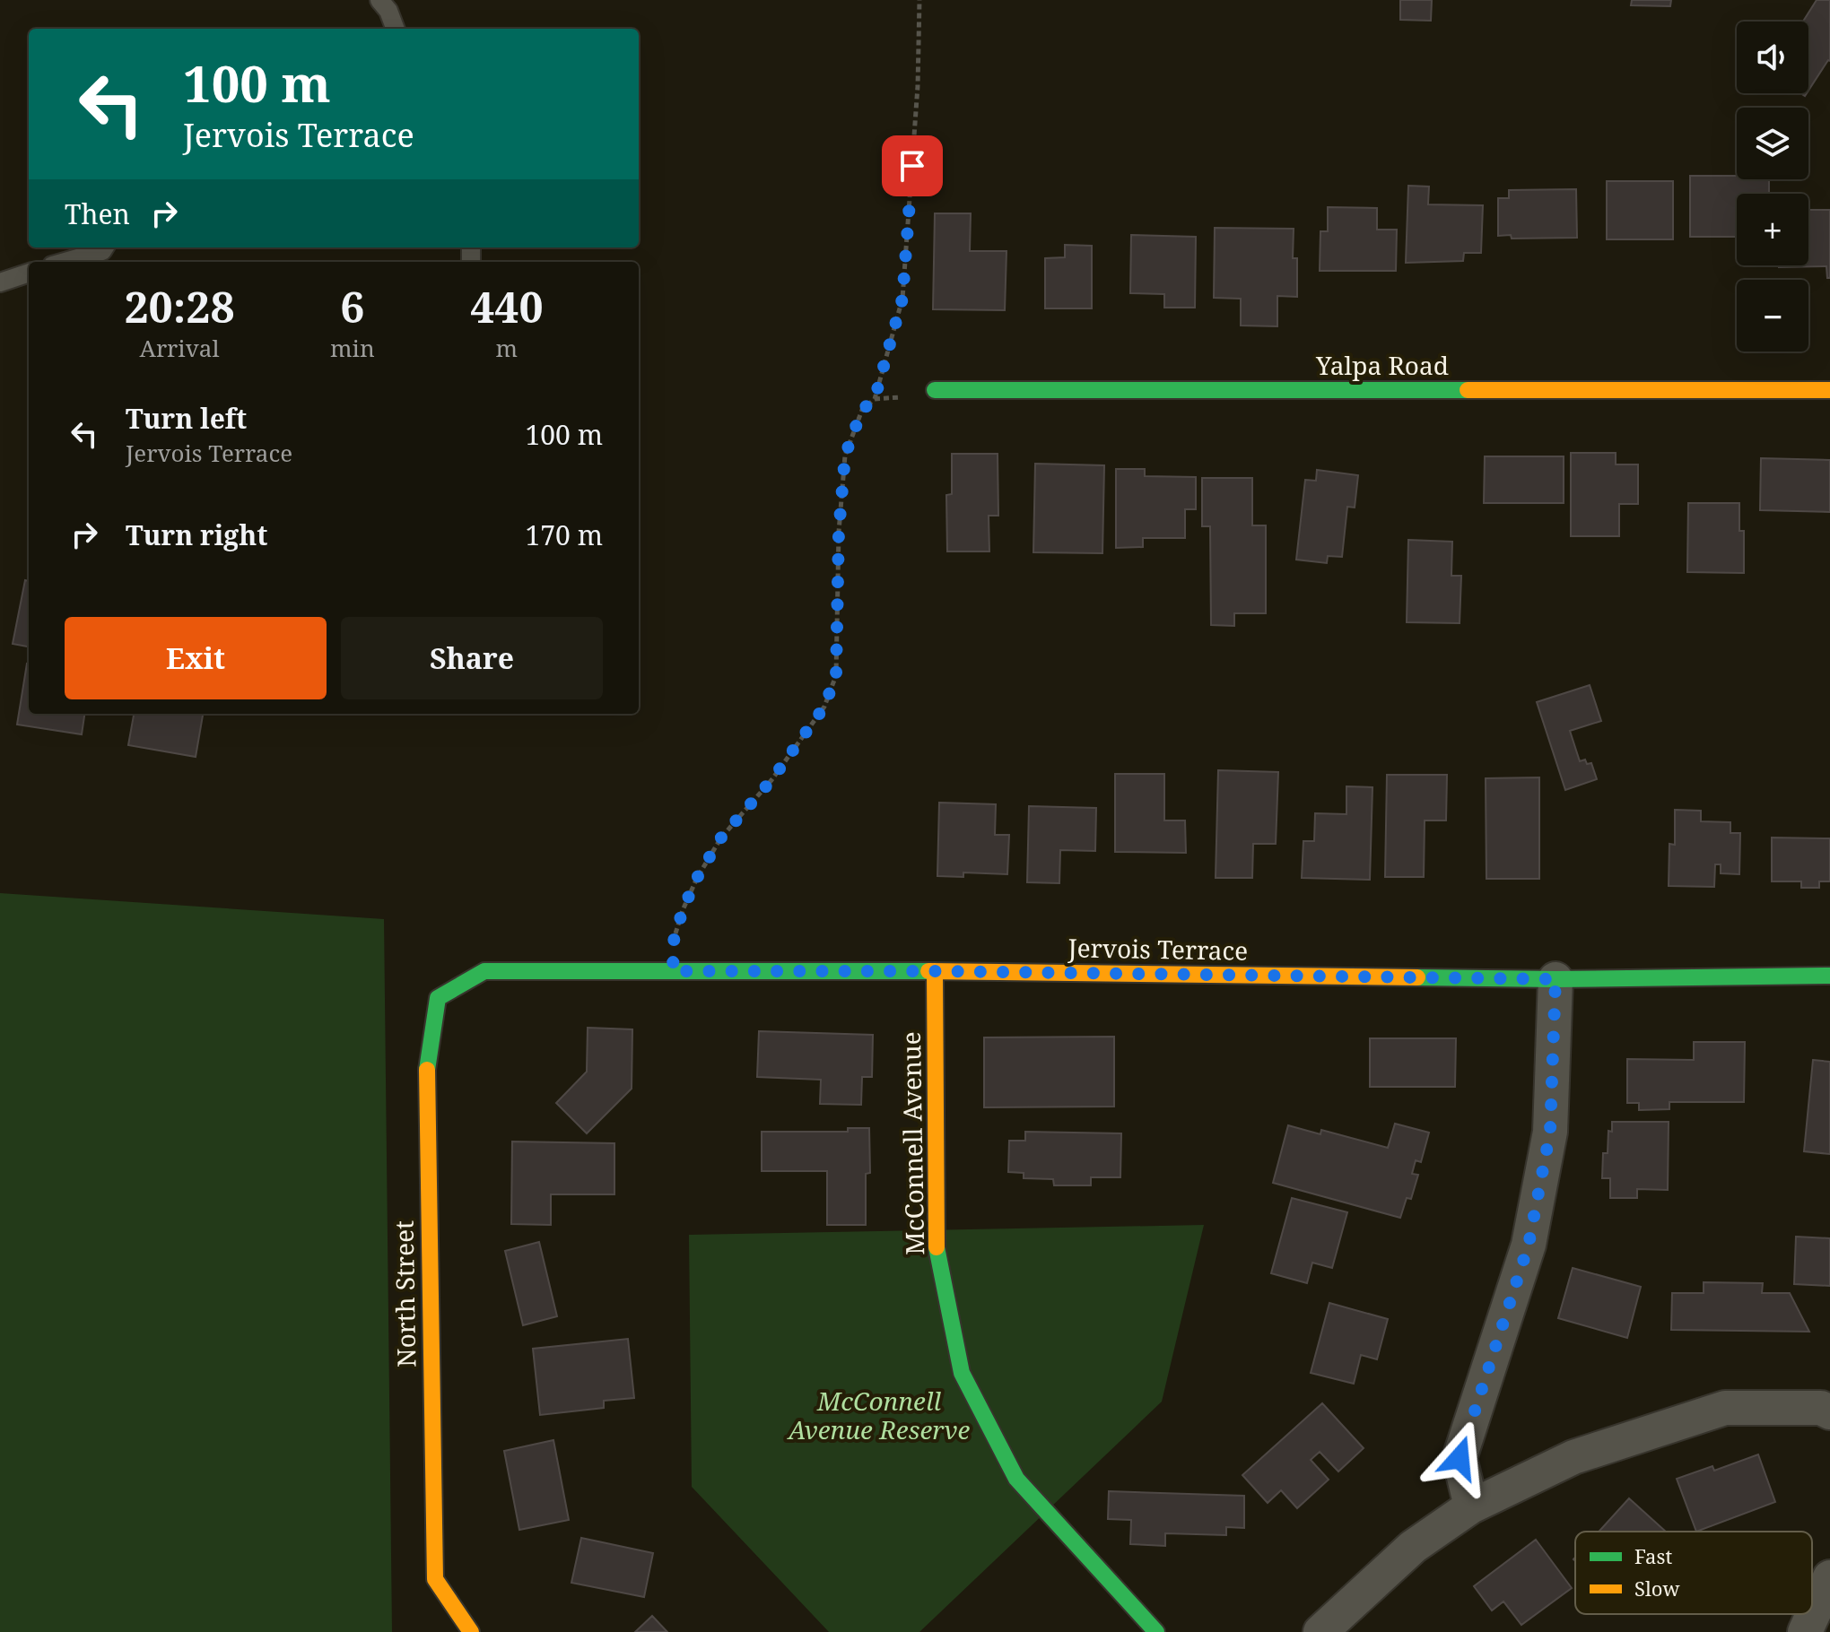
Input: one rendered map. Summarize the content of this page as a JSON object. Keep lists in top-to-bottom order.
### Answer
{
  "streets": {
    "street": [
      "Yalpa Road",
      "Jervois Terrace",
      "McConnell Avenue",
      "North Street"
    ]
  },
  "crossings": [
    ["Jervois Terrace", "McConnell Avenue"],
    ["Jervois Terrace", "North Street"]
  ],
  "parks": ["McConnell Avenue Reserve"],
  "legend": ["Fast", "Slow"],
  "page": {
    "map_buttons": ["+", "−"],
    "turn": ["100 m", "Jervois Terrace"],
    "then": "Then",
    "eta": [
      "20:28",
      "Arrival",
      "6",
      "min",
      "440",
      "m"
    ],
    "list": [
      {
        "name": "Turn left",
        "note": "Jervois Terrace",
        "value": "100 m"
      },
      {
        "name": "Turn right",
        "value": "170 m"
      }
    ],
    "buttons": ["Exit", "Share"]
  }
}
